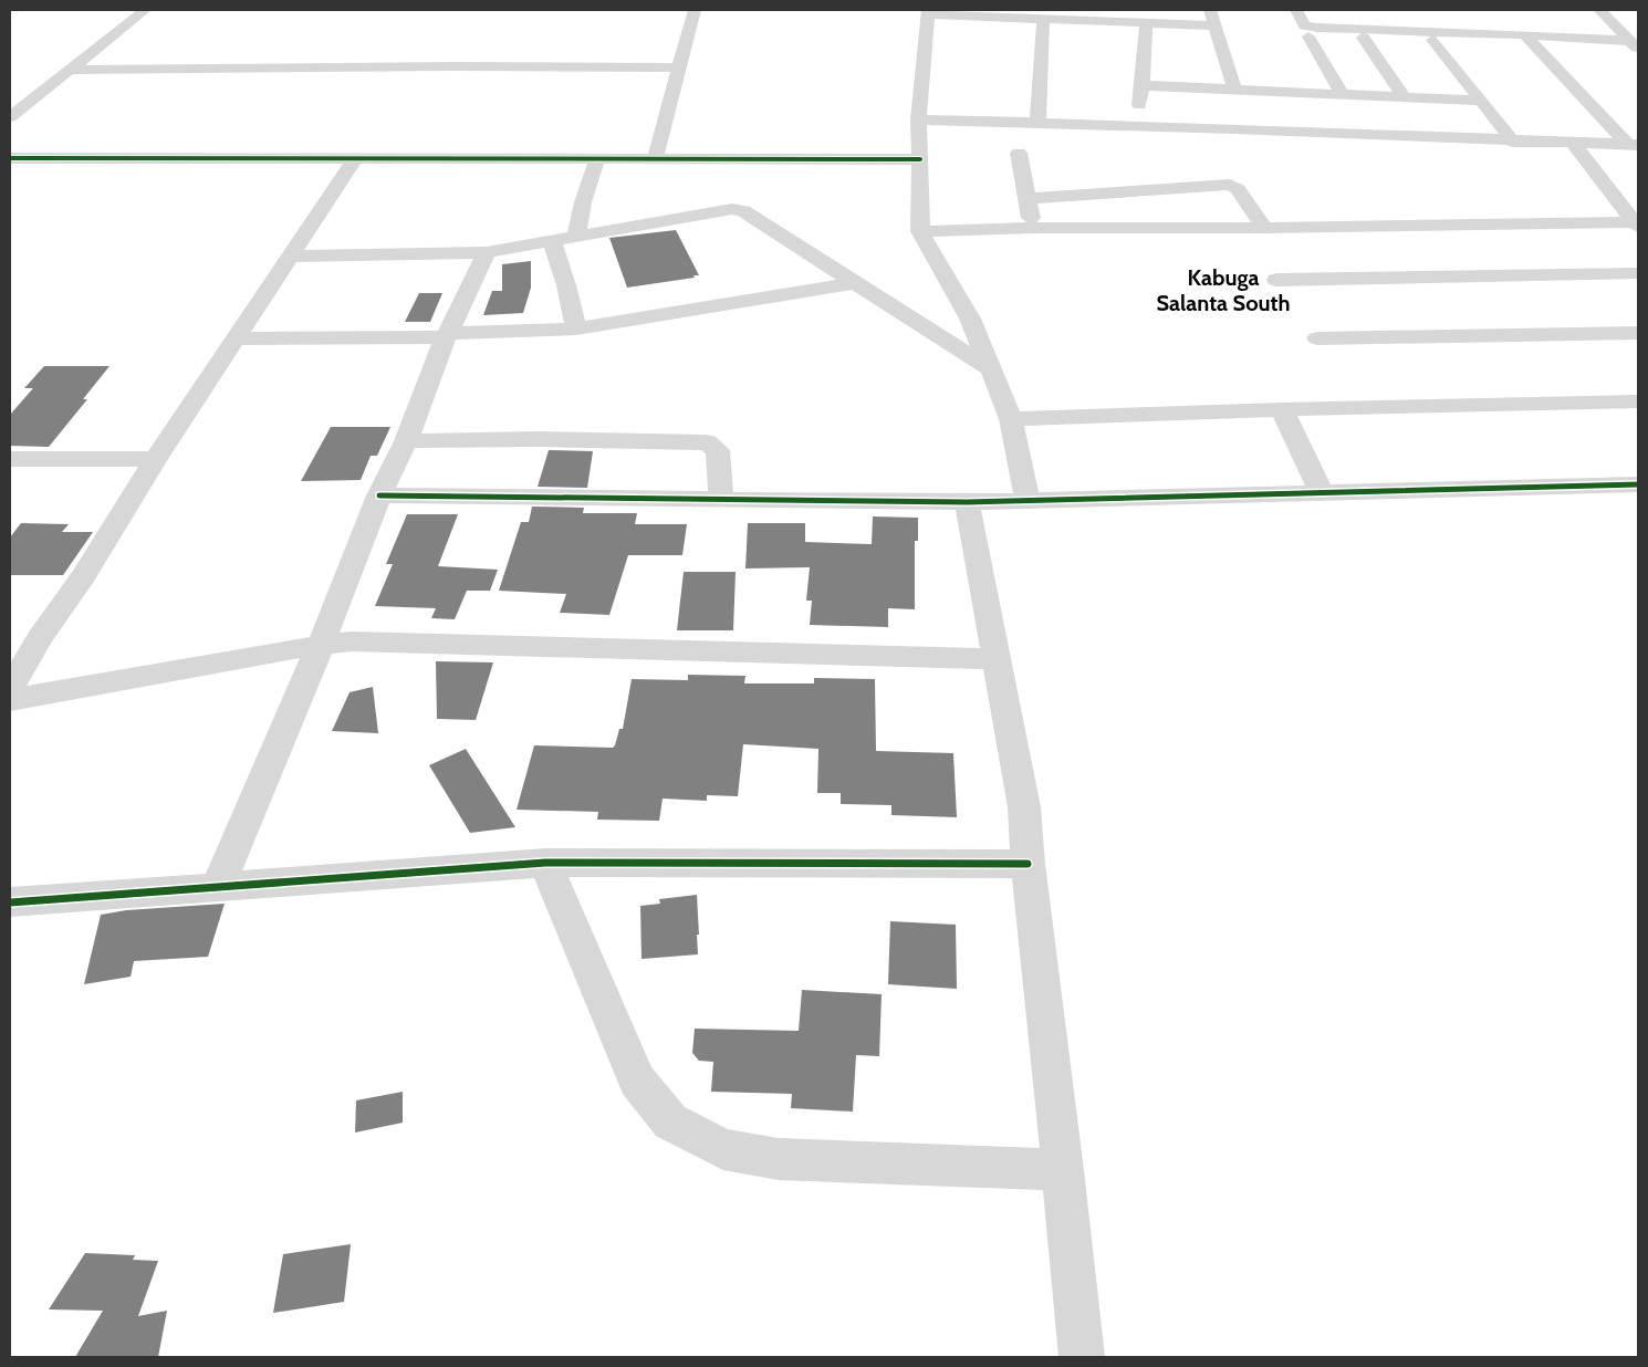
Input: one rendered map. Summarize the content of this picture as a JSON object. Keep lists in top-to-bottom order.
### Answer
{
  "districts": ["Kabuga Salanta South"]
}
